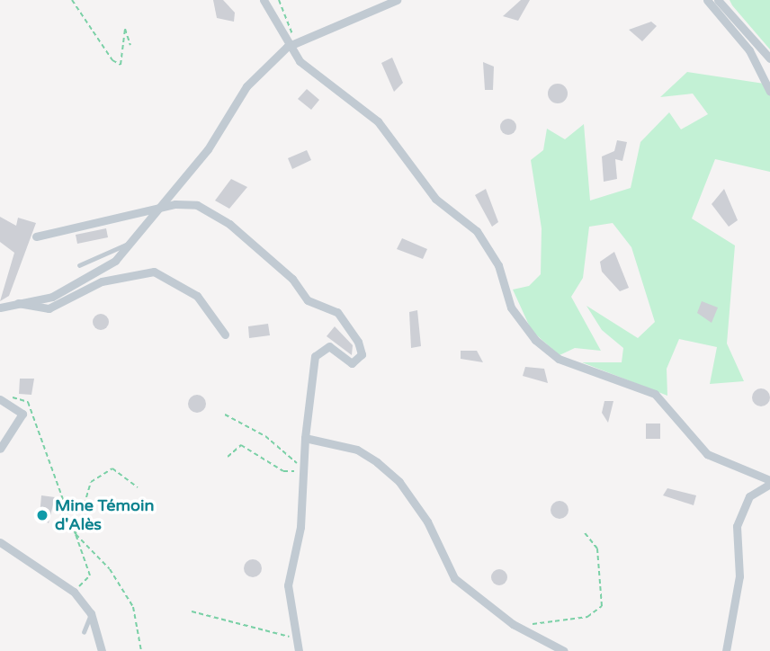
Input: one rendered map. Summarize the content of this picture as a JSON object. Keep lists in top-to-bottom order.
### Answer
{
  "places": ["Mine Témoin d'Alès"]
}
